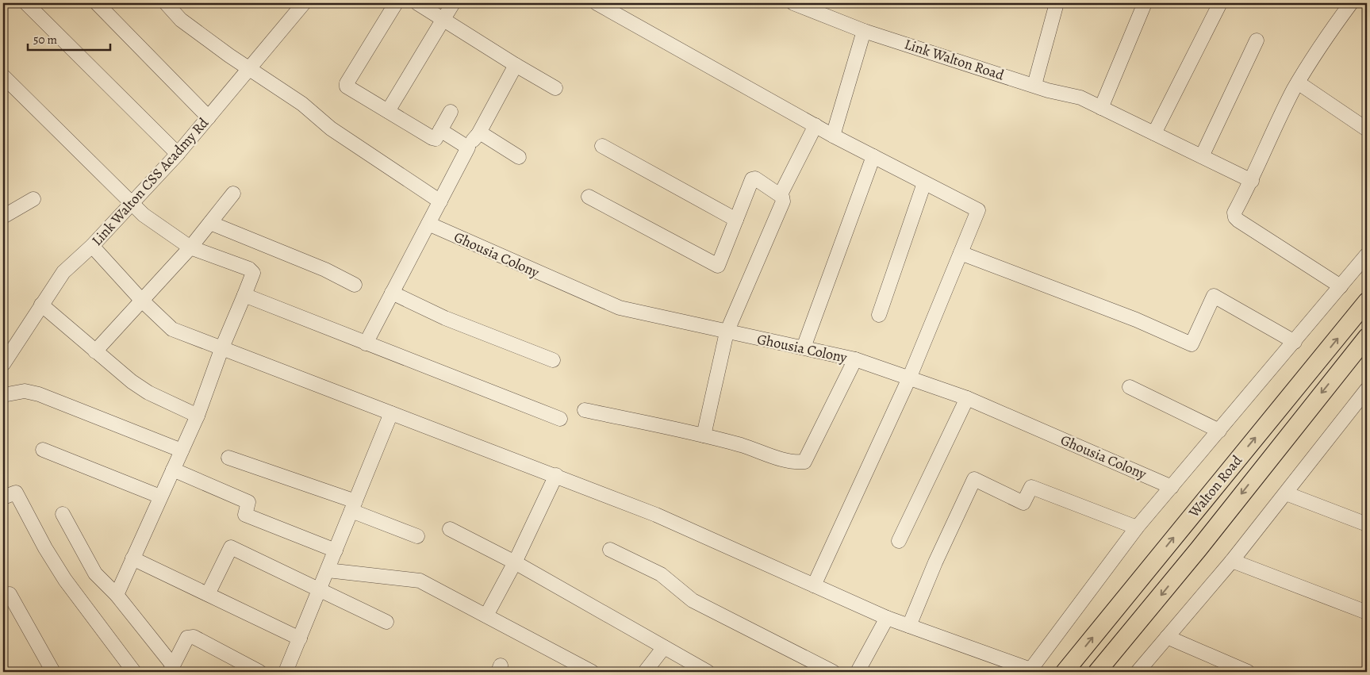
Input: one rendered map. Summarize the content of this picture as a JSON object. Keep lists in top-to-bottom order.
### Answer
{
  "streets": {
    "main road": ["Walton Road"],
    "street": ["Link Walton Road", "Link Walton CSS Acadmy Rd", "Ghousia Colony"]
  },
  "scale_bar": "50 m"
}
